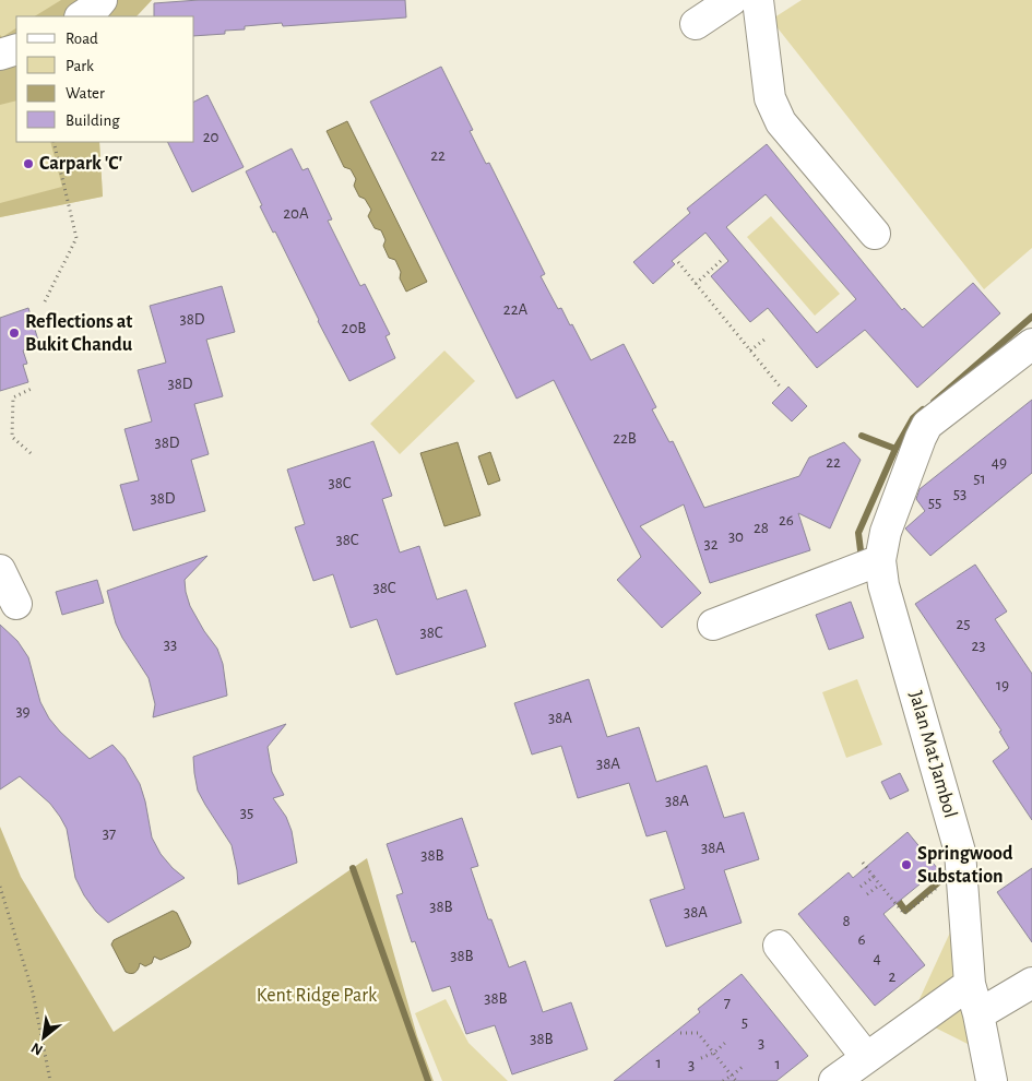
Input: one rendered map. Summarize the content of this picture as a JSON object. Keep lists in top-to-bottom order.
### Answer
{
  "streets": {
    "street": ["Jalan Mat Jambol"]
  },
  "parks": ["Kent Ridge Park"],
  "places": ["Carpark 'C'", "Reflections at Bukit Chandu", "Springwood Substation"],
  "house_numbers": [
    "20",
    "22",
    "20A",
    "22A",
    "38D",
    "20B",
    "38D",
    "22B",
    "38D",
    "22",
    "49",
    "51",
    "38C",
    "53",
    "38D",
    "55",
    "26",
    "28",
    "30",
    "38C",
    "32",
    "38C",
    "25",
    "38C",
    "33",
    "23",
    "19",
    "39",
    "38A",
    "38A",
    "38A",
    "35",
    "37",
    "38A",
    "38B",
    "38B",
    "38A",
    "8",
    "6",
    "38B",
    "4",
    "2",
    "38B",
    "7",
    "5",
    "38B",
    "3",
    "1",
    "1",
    "3"
  ],
  "legend": [
    "Road",
    "Park",
    "Water",
    "Building"
  ],
  "north": "bottom left"
}
